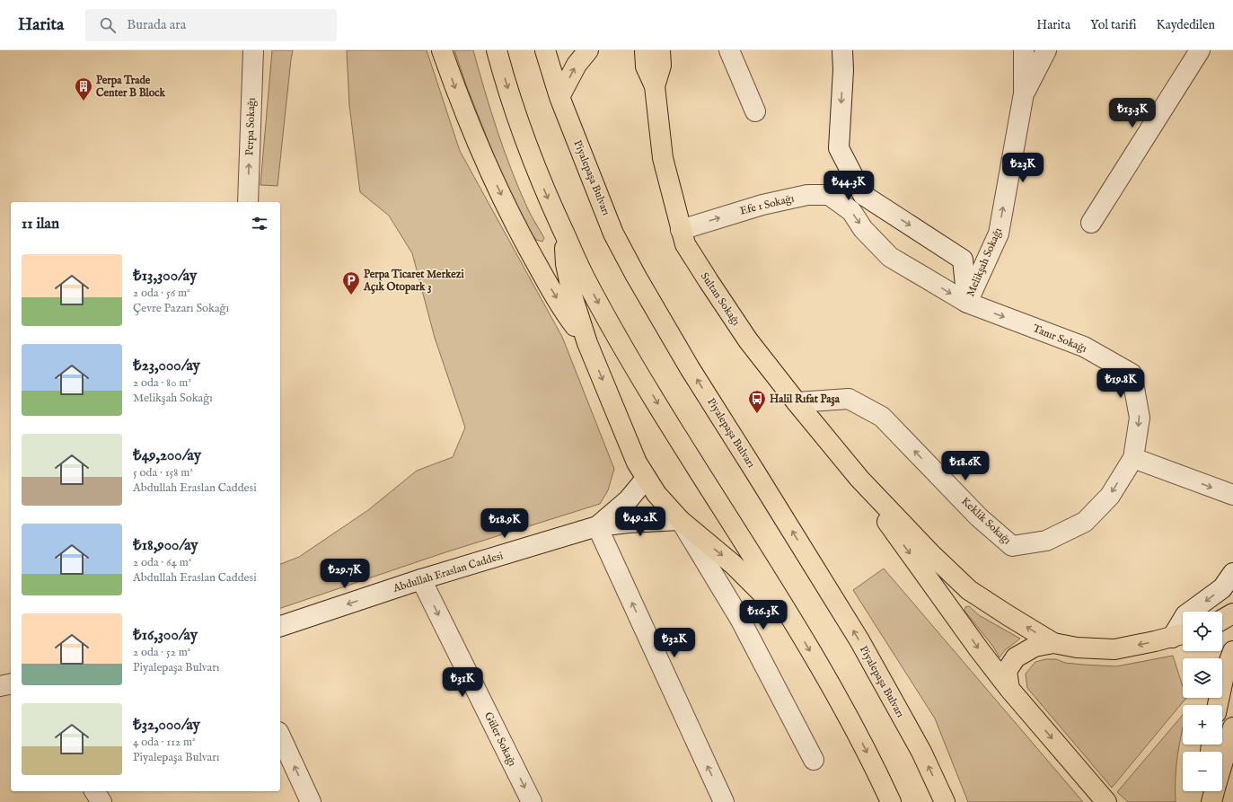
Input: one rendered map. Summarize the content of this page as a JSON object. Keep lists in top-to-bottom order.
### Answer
{
  "streets": {
    "main road": ["Piyalepaşa Bulvarı", "Sultan Sokağı"],
    "street": [
      "Perpa Sokağı",
      "Efe 1 Sokağı",
      "Melikşah Sokağı",
      "Tanır Sokağı",
      "Keklik Sokağı",
      "Abdullah Eraslan Caddesi",
      "Güler Sokağı"
    ]
  },
  "crossings": [
    ["Efe 1 Sokağı", "Melikşah Sokağı"],
    ["Efe 1 Sokağı", "Sultan Sokağı"],
    ["Efe 1 Sokağı", "Tanır Sokağı"],
    ["Melikşah Sokağı", "Tanır Sokağı"],
    ["Sultan Sokağı", "Keklik Sokağı"],
    ["Tanır Sokağı", "Keklik Sokağı"],
    ["Abdullah Eraslan Caddesi", "Güler Sokağı"]
  ],
  "one_way": ["Perpa Sokağı", "Efe 1 Sokağı", "Tanır Sokağı"],
  "places": {
    "building": ["Perpa Trade Center B Block"],
    "parking": ["Perpa Ticaret Merkezi Açık Otopark 3"],
    "bus stop": ["Halil Rıfat Paşa"]
  },
  "page": {
    "header": "Harita",
    "search": "Burada ara",
    "nav": ["Harita", "Yol tarifi", "Kaydedilen"],
    "price": [
      "₺13.3K",
      "₺23K",
      "₺44.3K",
      "₺19.8K",
      "₺18.6K",
      "₺49.2K",
      "₺18.9K",
      "₺29.7K",
      "₺16.3K",
      "₺32K",
      "₺31K"
    ],
    "heading": "11 ilan",
    "list": [
      {
        "name": "₺13,300/ay",
        "note": "2 oda · 56 m² · Çevre Pazarı Sokağı"
      },
      {
        "name": "₺23,000/ay",
        "note": "2 oda · 80 m² · Melikşah Sokağı"
      },
      {
        "name": "₺49,200/ay",
        "note": "5 oda · 158 m² · Abdullah Eraslan Caddesi"
      },
      {
        "name": "₺18,900/ay",
        "note": "2 oda · 64 m² · Abdullah Eraslan Caddesi"
      },
      {
        "name": "₺16,300/ay",
        "note": "2 oda · 52 m² · Piyalepaşa Bulvarı"
      },
      {
        "name": "₺32,000/ay",
        "note": "4 oda · 112 m² · Piyalepaşa Bulvarı"
      }
    ],
    "map_buttons": ["+", "−"]
  }
}
